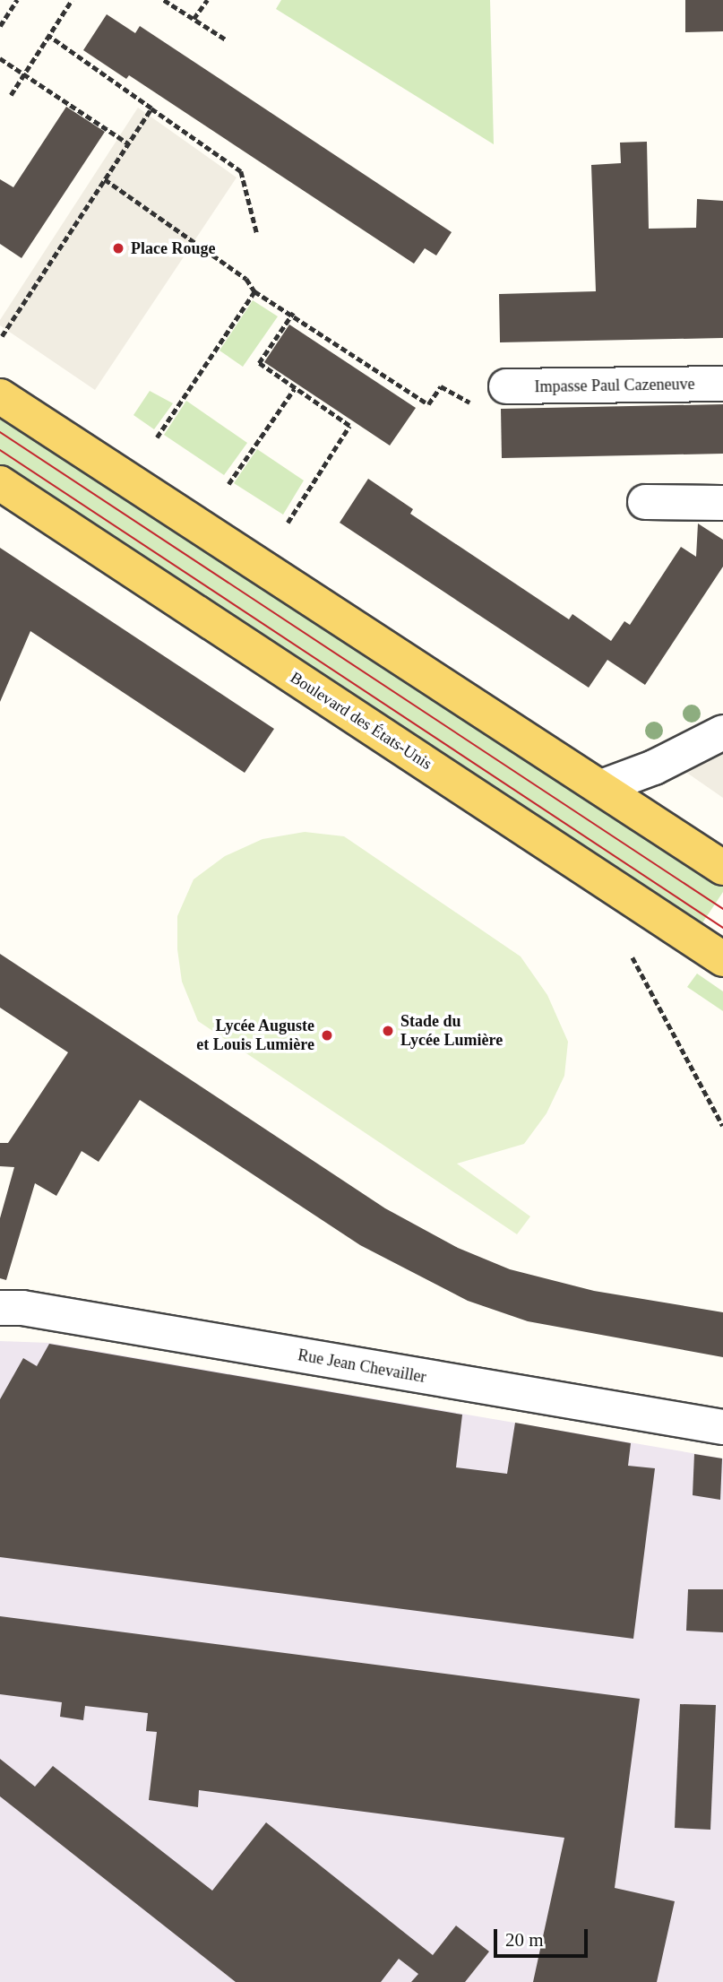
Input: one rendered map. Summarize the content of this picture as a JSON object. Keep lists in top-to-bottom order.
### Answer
{
  "streets": {
    "main road": ["Boulevard des États-Unis"],
    "street": ["Impasse Paul Cazeneuve", "Rue Jean Chevailler"]
  },
  "places": ["Place Rouge", "Stade du Lycée Lumière", "Lycée Auguste et Louis Lumière"],
  "scale_bar": "20 m"
}
